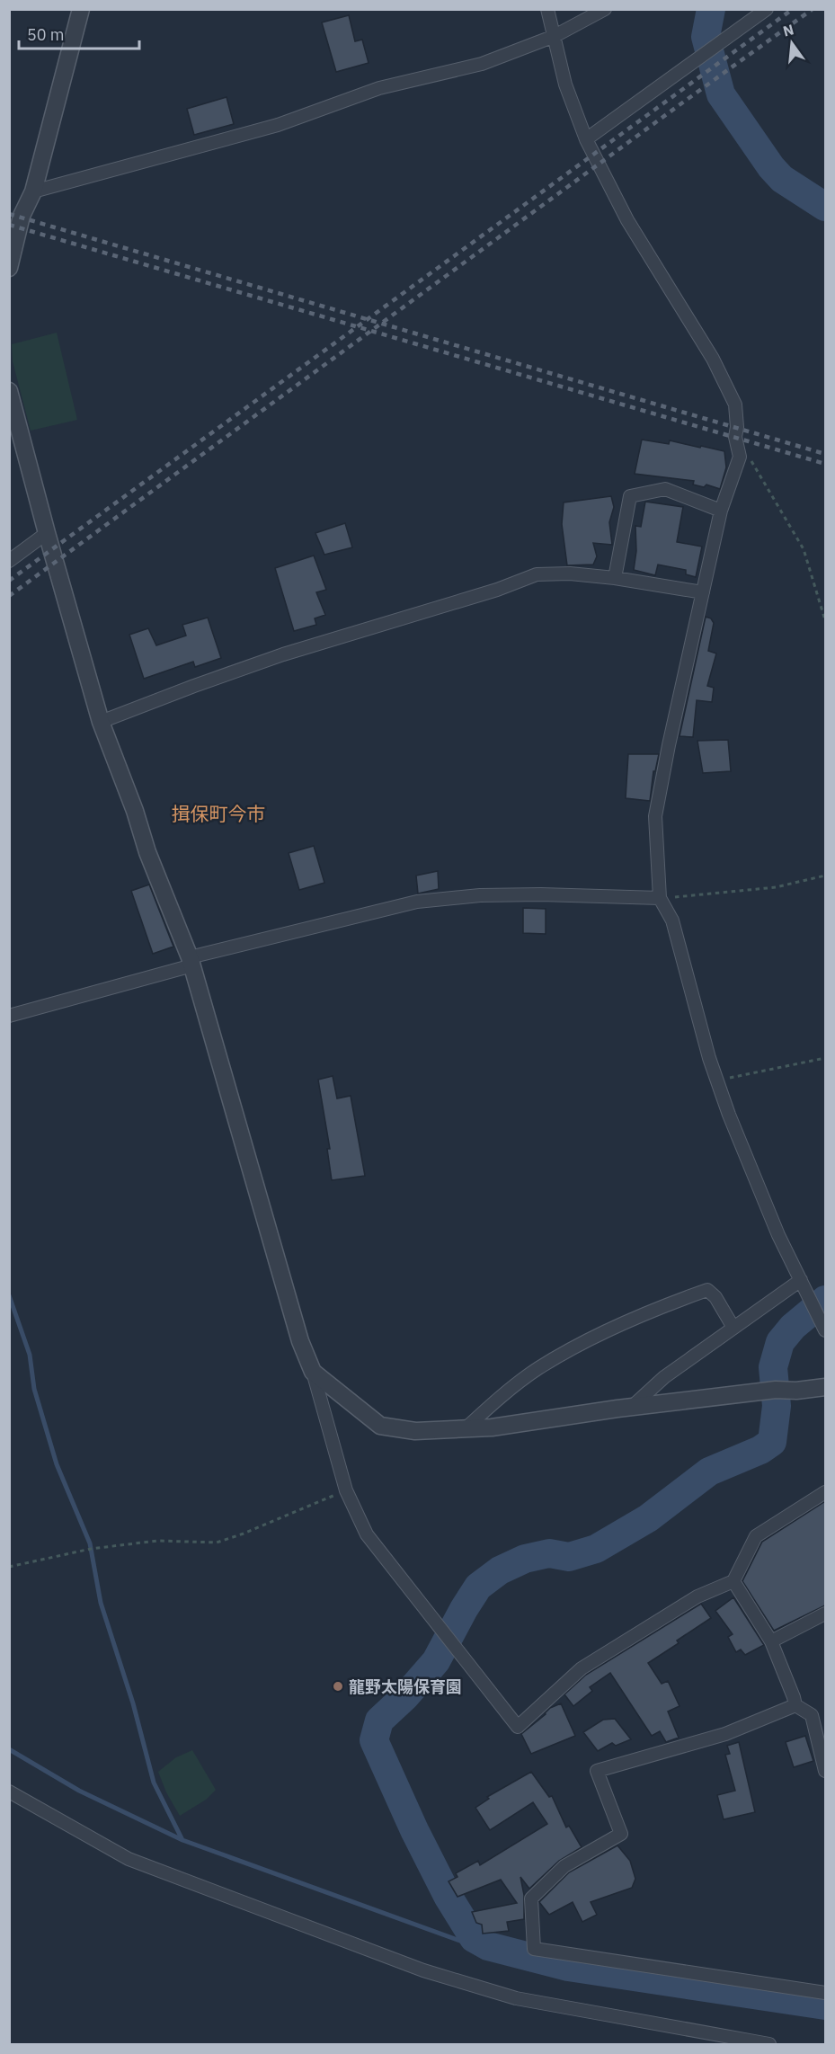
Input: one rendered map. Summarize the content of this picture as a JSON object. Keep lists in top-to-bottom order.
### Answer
{
  "districts": ["揖保町今市"],
  "places": ["龍野太陽保育園"],
  "scale_bar": "50 m",
  "north": "top"
}
